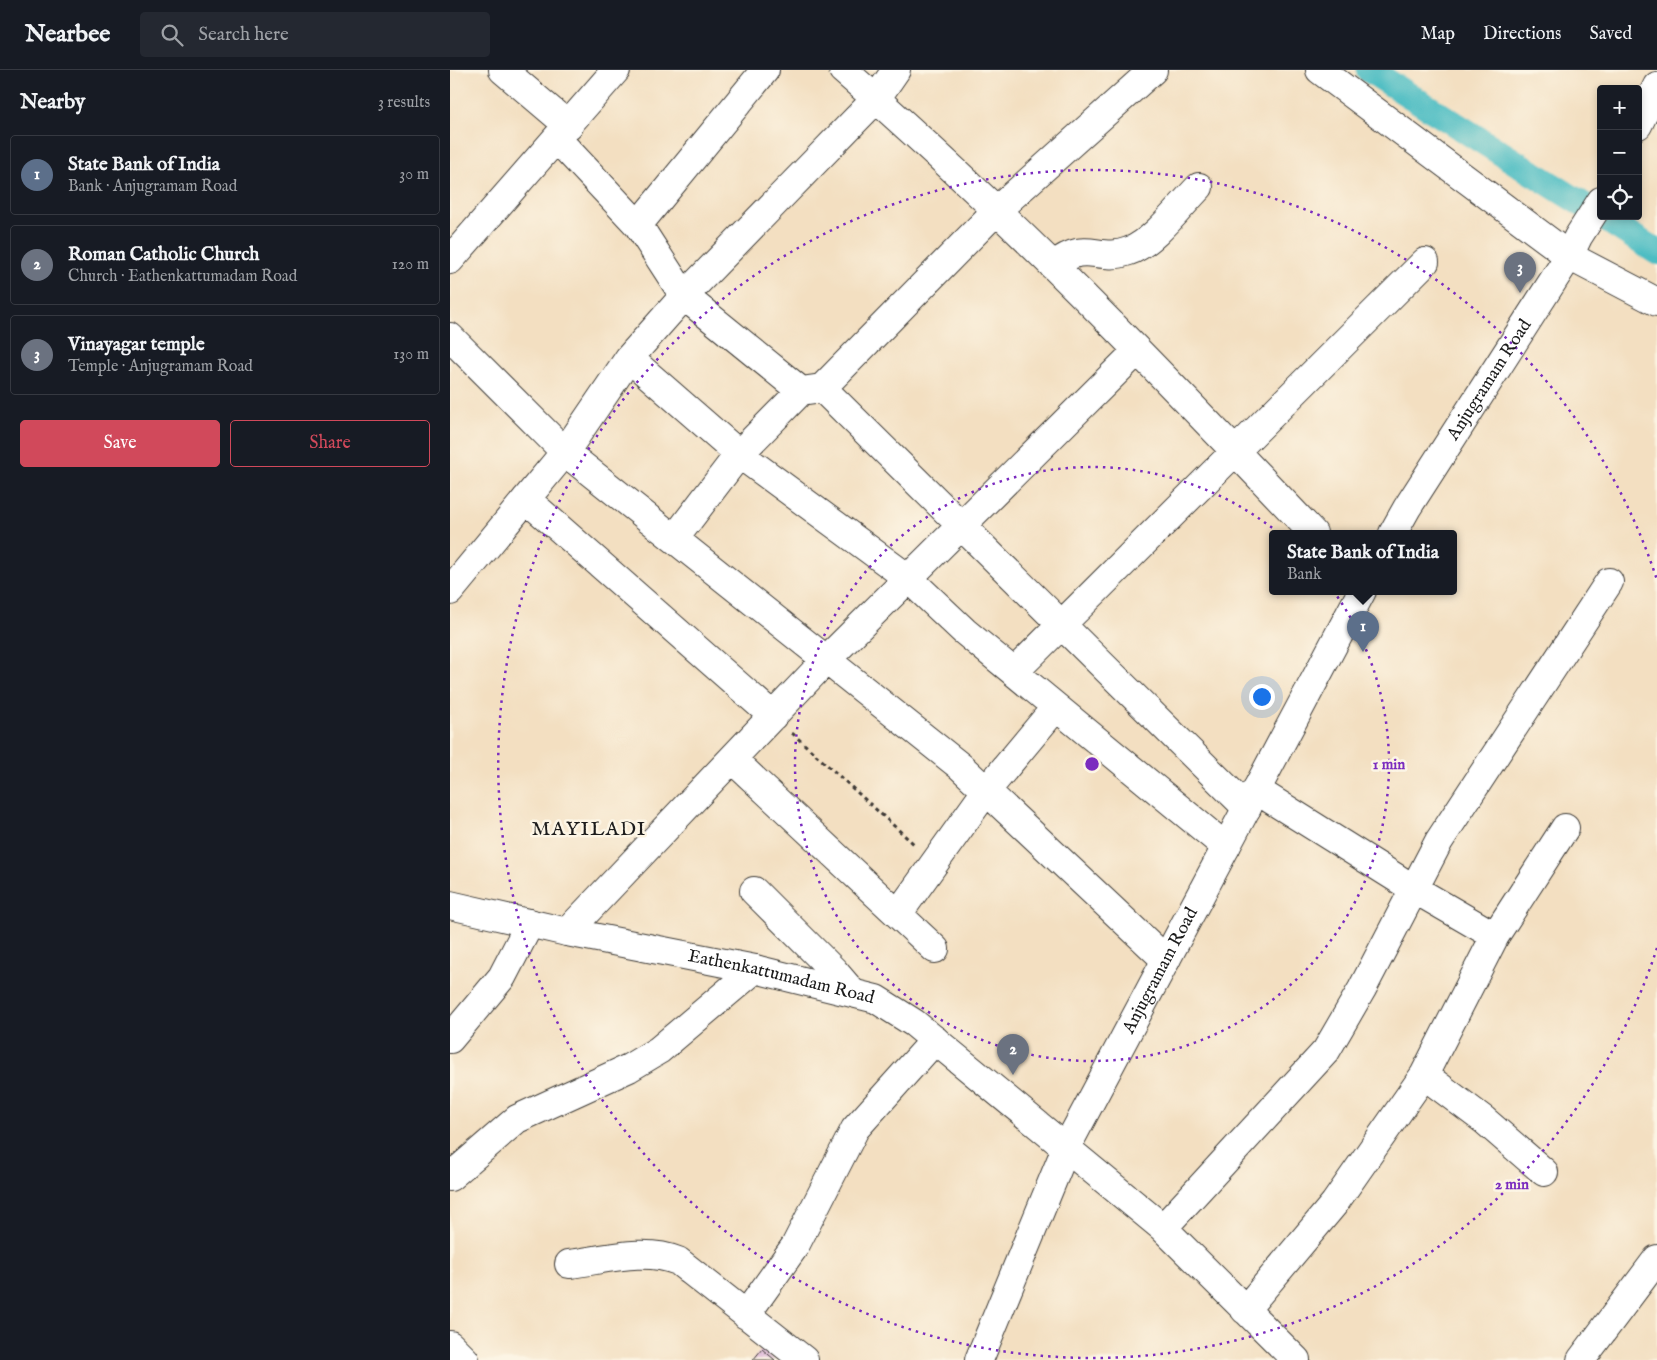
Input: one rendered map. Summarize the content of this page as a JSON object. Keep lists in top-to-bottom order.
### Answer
{
  "streets": {
    "street": ["Anjugramam Road", "Eathenkattumadam Road"]
  },
  "crossings": [
    ["Anjugramam Road", "Eathenkattumadam Road"]
  ],
  "districts": ["MAYILADI"],
  "page": {
    "header": "Nearbee",
    "search": "Search here",
    "nav": ["Map", "Directions", "Saved"],
    "heading": ["Nearby", "3 results"],
    "map_buttons": ["+", "−"],
    "list": [
      {
        "mark": "1",
        "name": "State Bank of India",
        "note": "Bank · Anjugramam Road",
        "value": "30 m"
      },
      {
        "mark": "2",
        "name": "Roman Catholic Church",
        "note": "Church · Eathenkattumadam Road",
        "value": "120 m"
      },
      {
        "mark": "3",
        "name": "Vinayagar temple",
        "note": "Temple · Anjugramam Road",
        "value": "130 m"
      }
    ],
    "pins": ["3", "1", "2"],
    "buttons": ["Save", "Share"],
    "popup": ["State Bank of India", "Bank"]
  },
  "rings": ["1 min", "2 min"]
}
